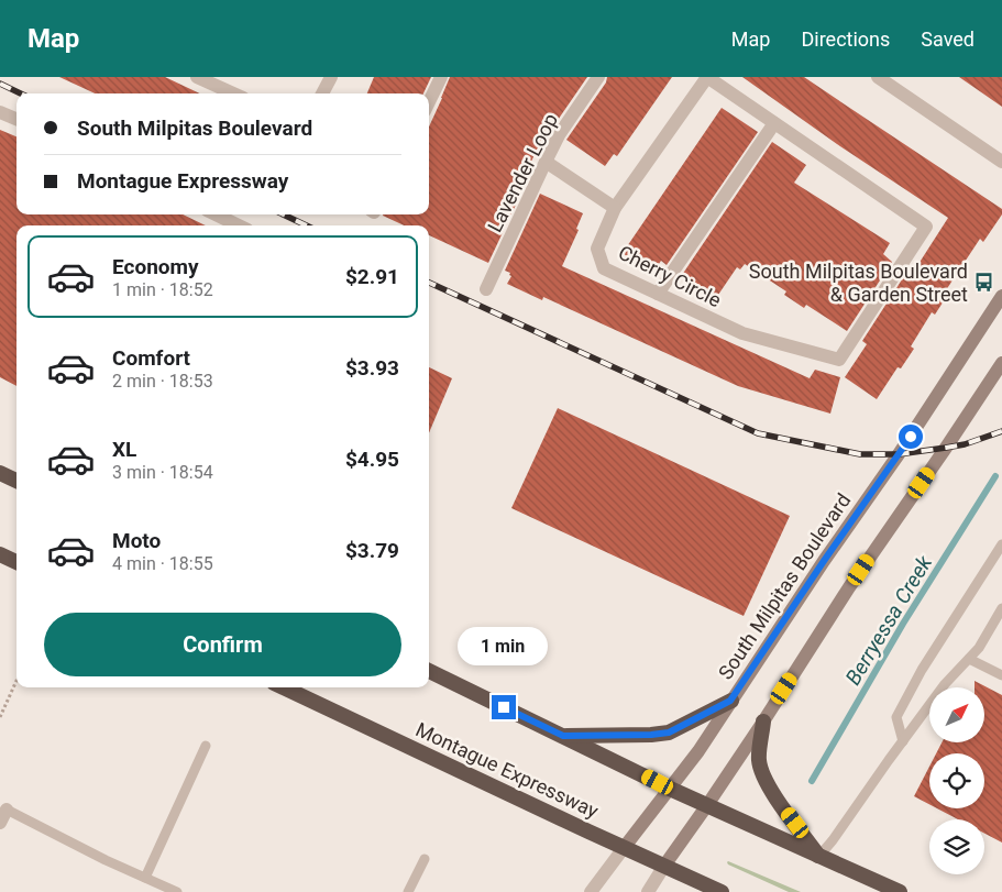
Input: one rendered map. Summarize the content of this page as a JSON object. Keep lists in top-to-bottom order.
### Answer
{
  "streets": {
    "highway": ["Montague Expressway"],
    "main road": ["South Milpitas Boulevard"],
    "street": ["Lavender Loop", "Cherry Circle"]
  },
  "crossings": [
    ["South Milpitas Boulevard", "Montague Expressway"]
  ],
  "water": ["Berryessa Creek"],
  "places": {
    "bus stop": ["South Milpitas Boulevard & Garden Street"]
  },
  "north": "top right",
  "page": {
    "header": "Map",
    "nav": ["Map", "Directions", "Saved"],
    "banner": ["South Milpitas Boulevard", "Montague Expressway"],
    "list": [
      {
        "name": "Economy",
        "note": "1 min · 18:52",
        "value": "$2.91"
      },
      {
        "name": "Comfort",
        "note": "2 min · 18:53",
        "value": "$3.93"
      },
      {
        "name": "XL",
        "note": "3 min · 18:54",
        "value": "$4.95"
      },
      {
        "name": "Moto",
        "note": "4 min · 18:55",
        "value": "$3.79"
      }
    ],
    "buttons": "Confirm",
    "bubble": "1 min"
  }
}
